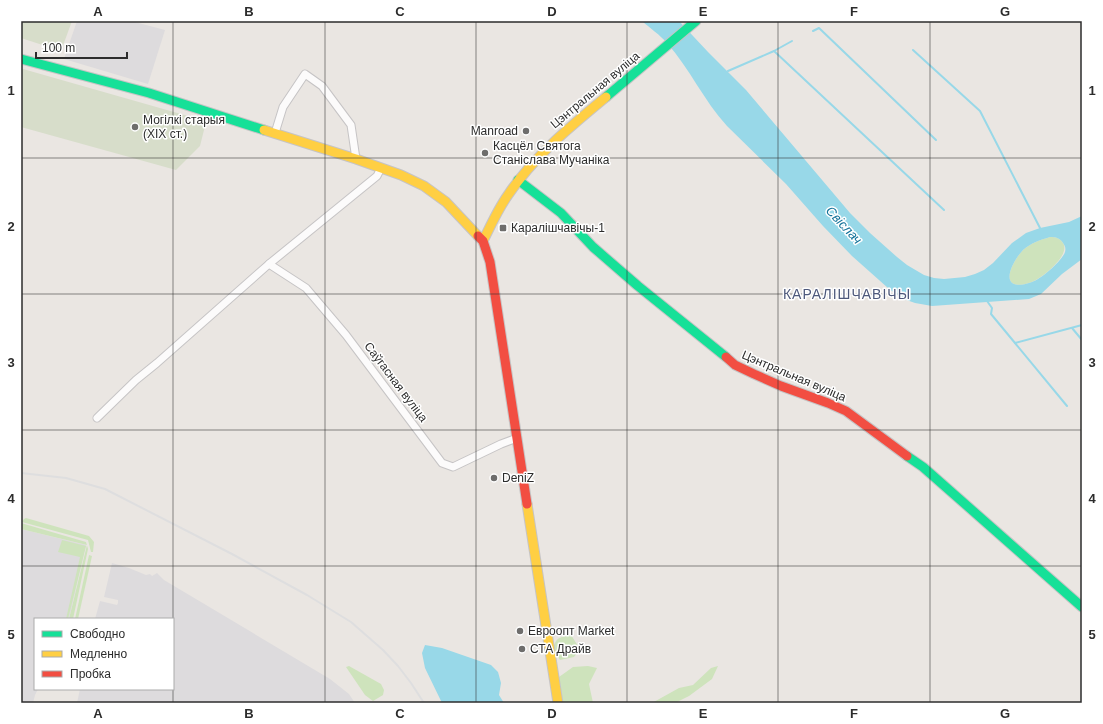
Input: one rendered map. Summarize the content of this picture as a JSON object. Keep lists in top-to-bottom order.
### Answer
{
  "streets": {
    "street": ["Цэнтральная вуліца", "Саўгасная вуліца"]
  },
  "districts": ["КАРАЛІШЧАВІЧЫ"],
  "water": ["Свіслач"],
  "places": {
    "other": [
      "Могілкі старыя (XIX ст.)",
      "Manroad",
      "Касцёл Святога Станіслава Мучаніка",
      "DeniZ",
      "Евроопт Market",
      "СТА Драйв"
    ],
    "transit": ["Каралішчавічы-1"]
  },
  "legend": ["Свободно", "Медленно", "Пробка"],
  "scale_bar": "100 m",
  "grid": {
    "columns": [
      "A",
      "B",
      "C",
      "D",
      "E",
      "F",
      "G"
    ],
    "rows": [
      "1",
      "2",
      "3",
      "4",
      "5"
    ]
  }
}
